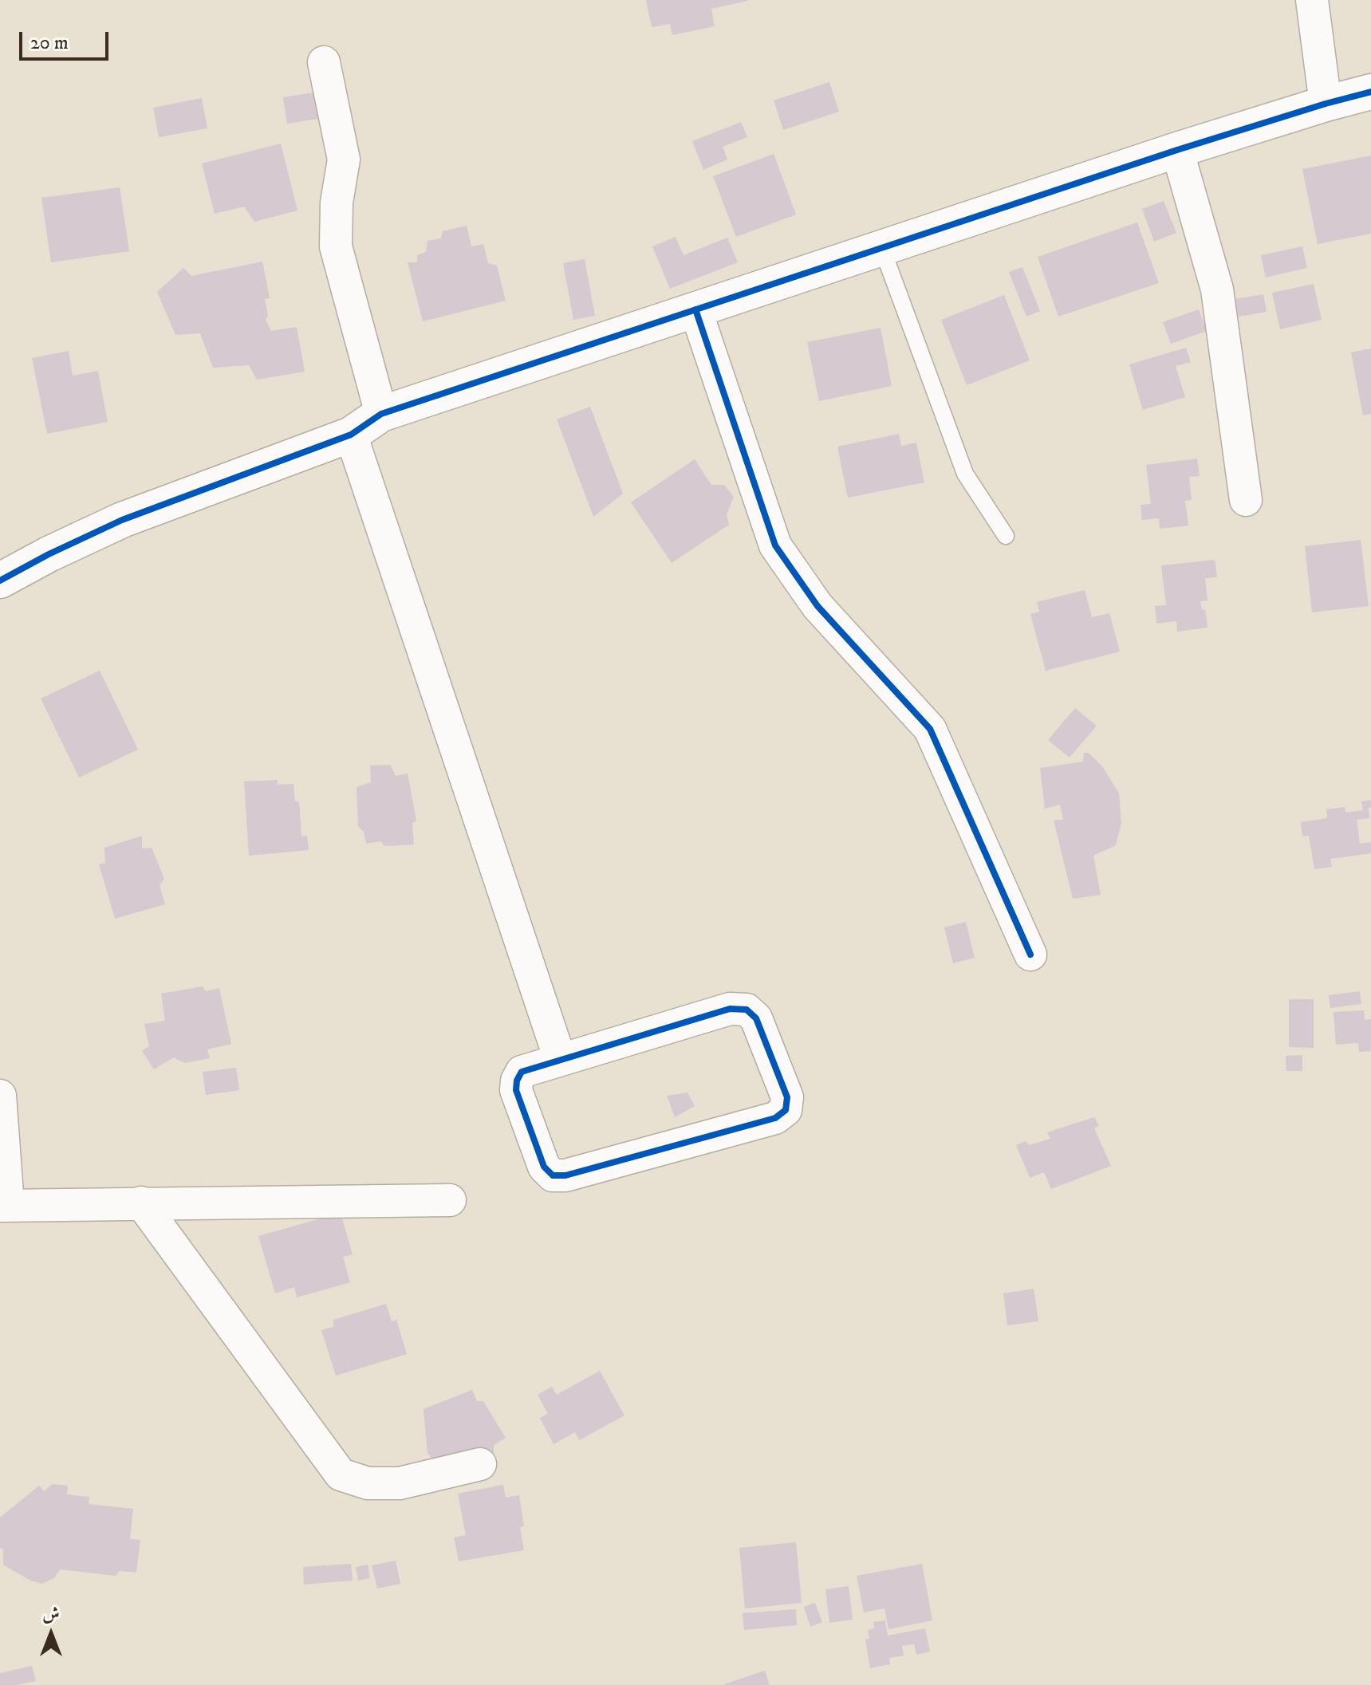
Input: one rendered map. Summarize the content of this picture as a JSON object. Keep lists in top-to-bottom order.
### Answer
{
  "scale_bar": "20 m",
  "north": "top"
}
